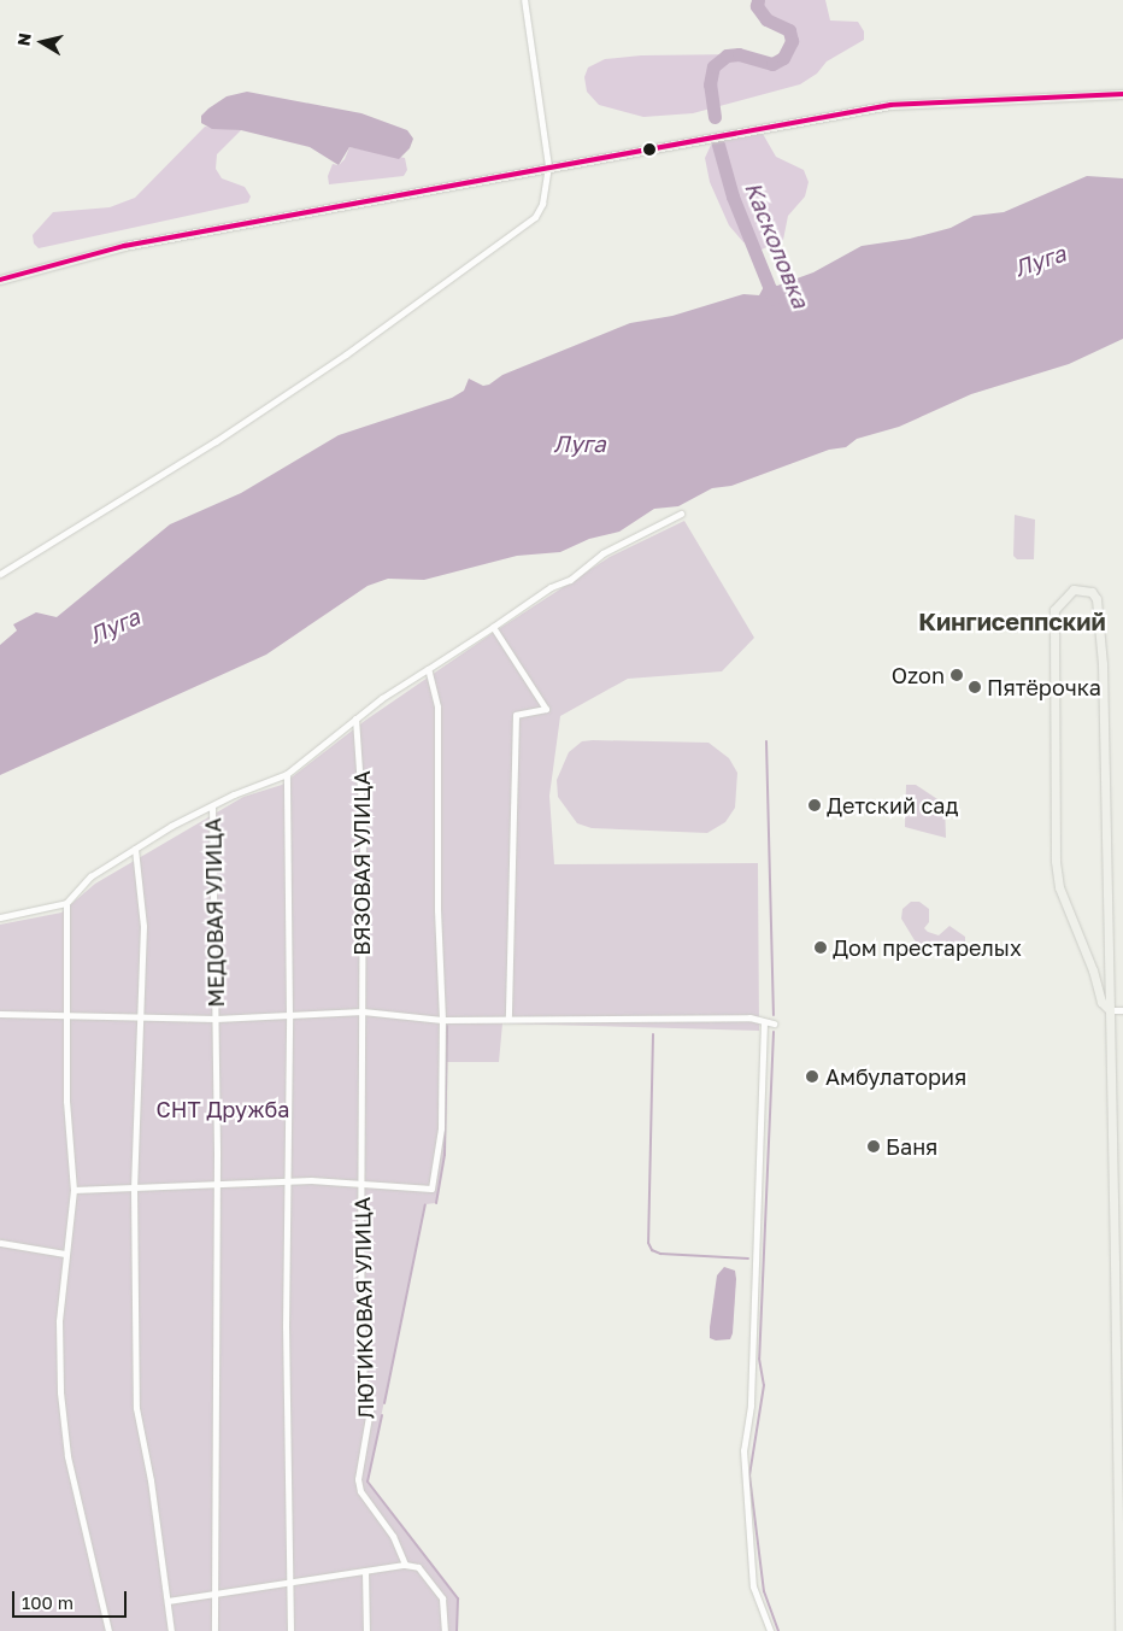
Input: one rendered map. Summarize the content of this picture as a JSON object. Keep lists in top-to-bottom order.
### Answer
{
  "streets": {
    "street": ["ВЯЗОВАЯ УЛИЦА", "МЕДОВАЯ УЛИЦА", "ЛЮТИКОВАЯ УЛИЦА"]
  },
  "crossings": [
    ["ВЯЗОВАЯ УЛИЦА", "ЛЮТИКОВАЯ УЛИЦА"]
  ],
  "districts": ["Кингисеппский"],
  "water": ["Касколовка", "Луга"],
  "parks": ["СНТ Дружба"],
  "places": [
    "Ozon",
    "Пятёрочка",
    "Детский сад",
    "Дом престарелых",
    "Амбулатория",
    "Баня"
  ],
  "scale_bar": "100 m",
  "north": "left"
}
